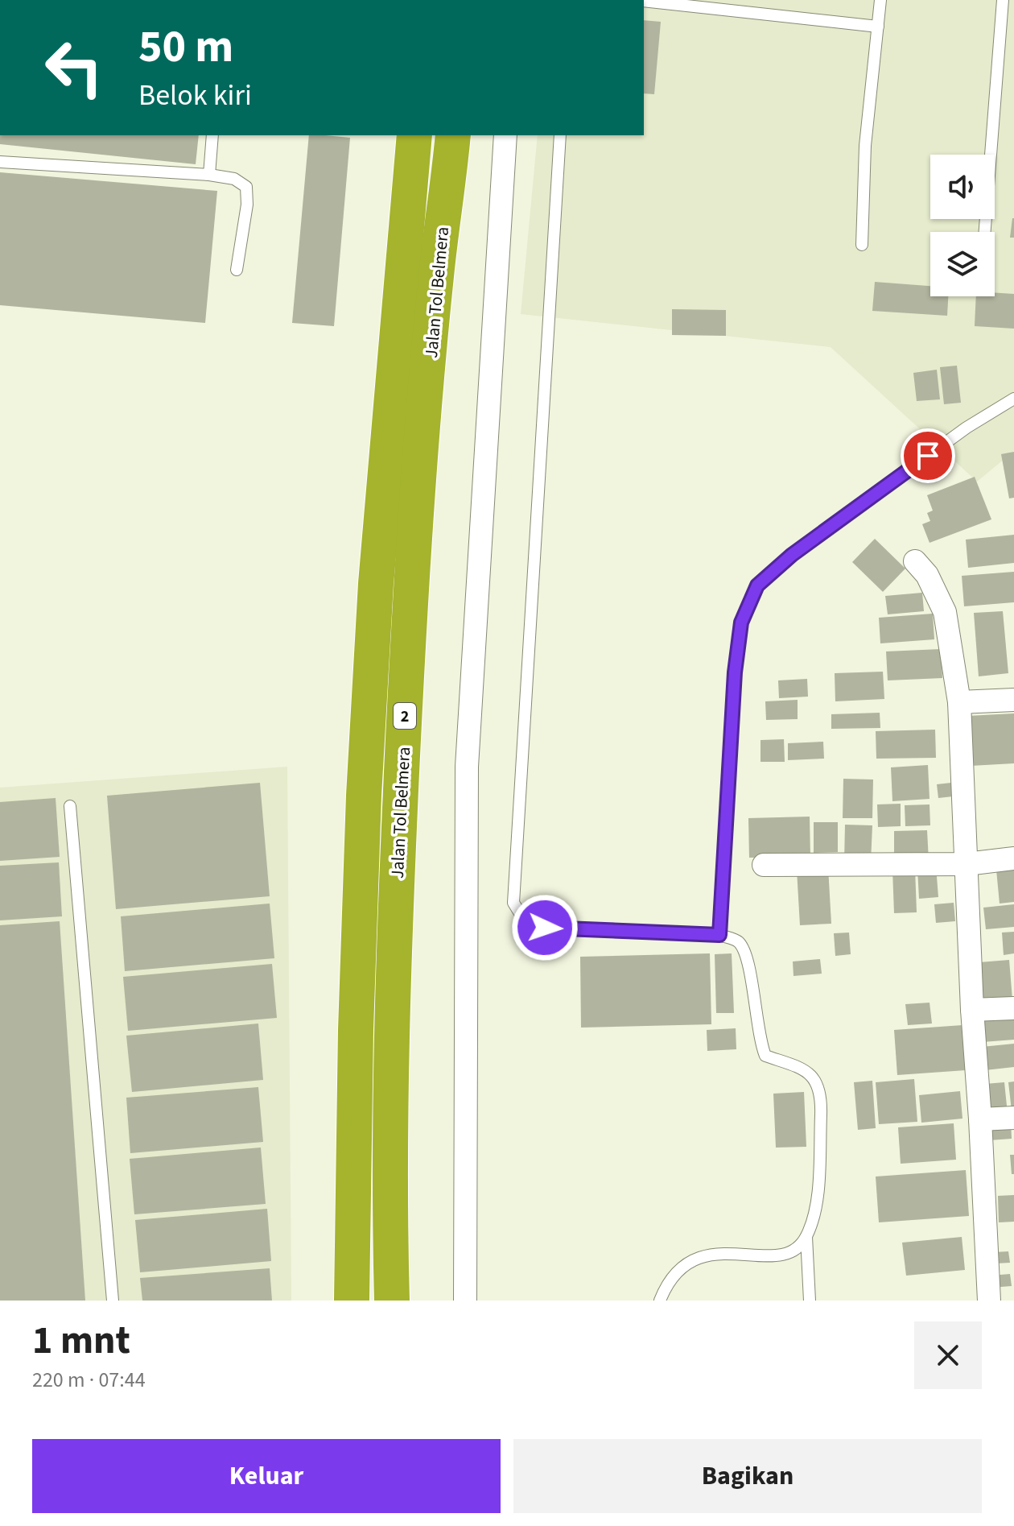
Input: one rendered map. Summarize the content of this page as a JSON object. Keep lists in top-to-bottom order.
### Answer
{
  "streets": {
    "highway": ["Jalan Tol Belmera", "2"]
  },
  "page": {
    "turn": ["50 m", "Belok kiri"],
    "heading": ["1 mnt", "220 m · 07:44"],
    "buttons": ["Keluar", "Bagikan"]
  }
}
